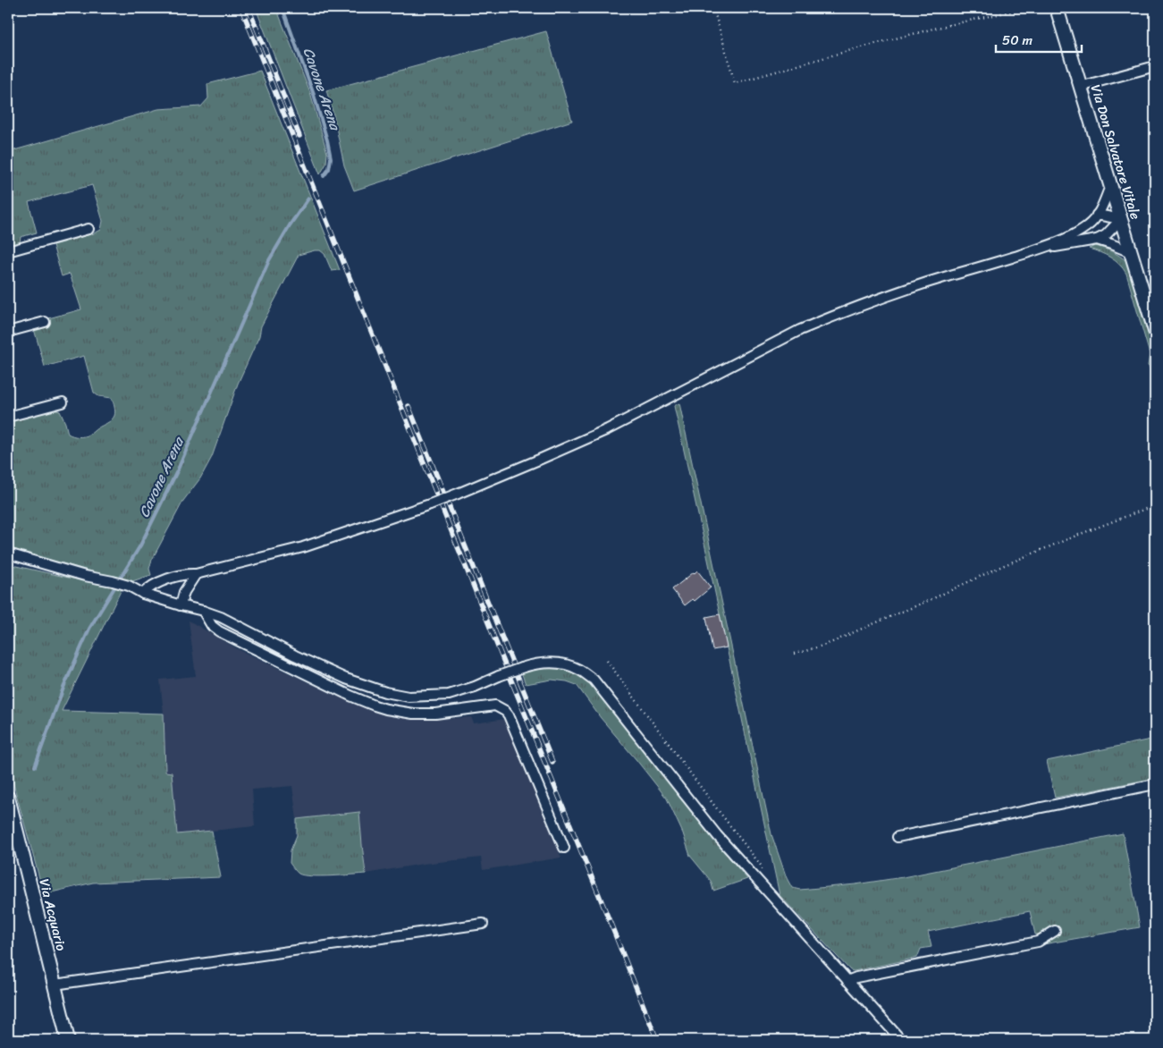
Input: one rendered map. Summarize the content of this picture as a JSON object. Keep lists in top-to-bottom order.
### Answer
{
  "streets": {
    "street": ["Via Don Salvatore Vitale", "Via Acquario"]
  },
  "water": ["Cavone Arena"],
  "scale_bar": "50 m"
}
